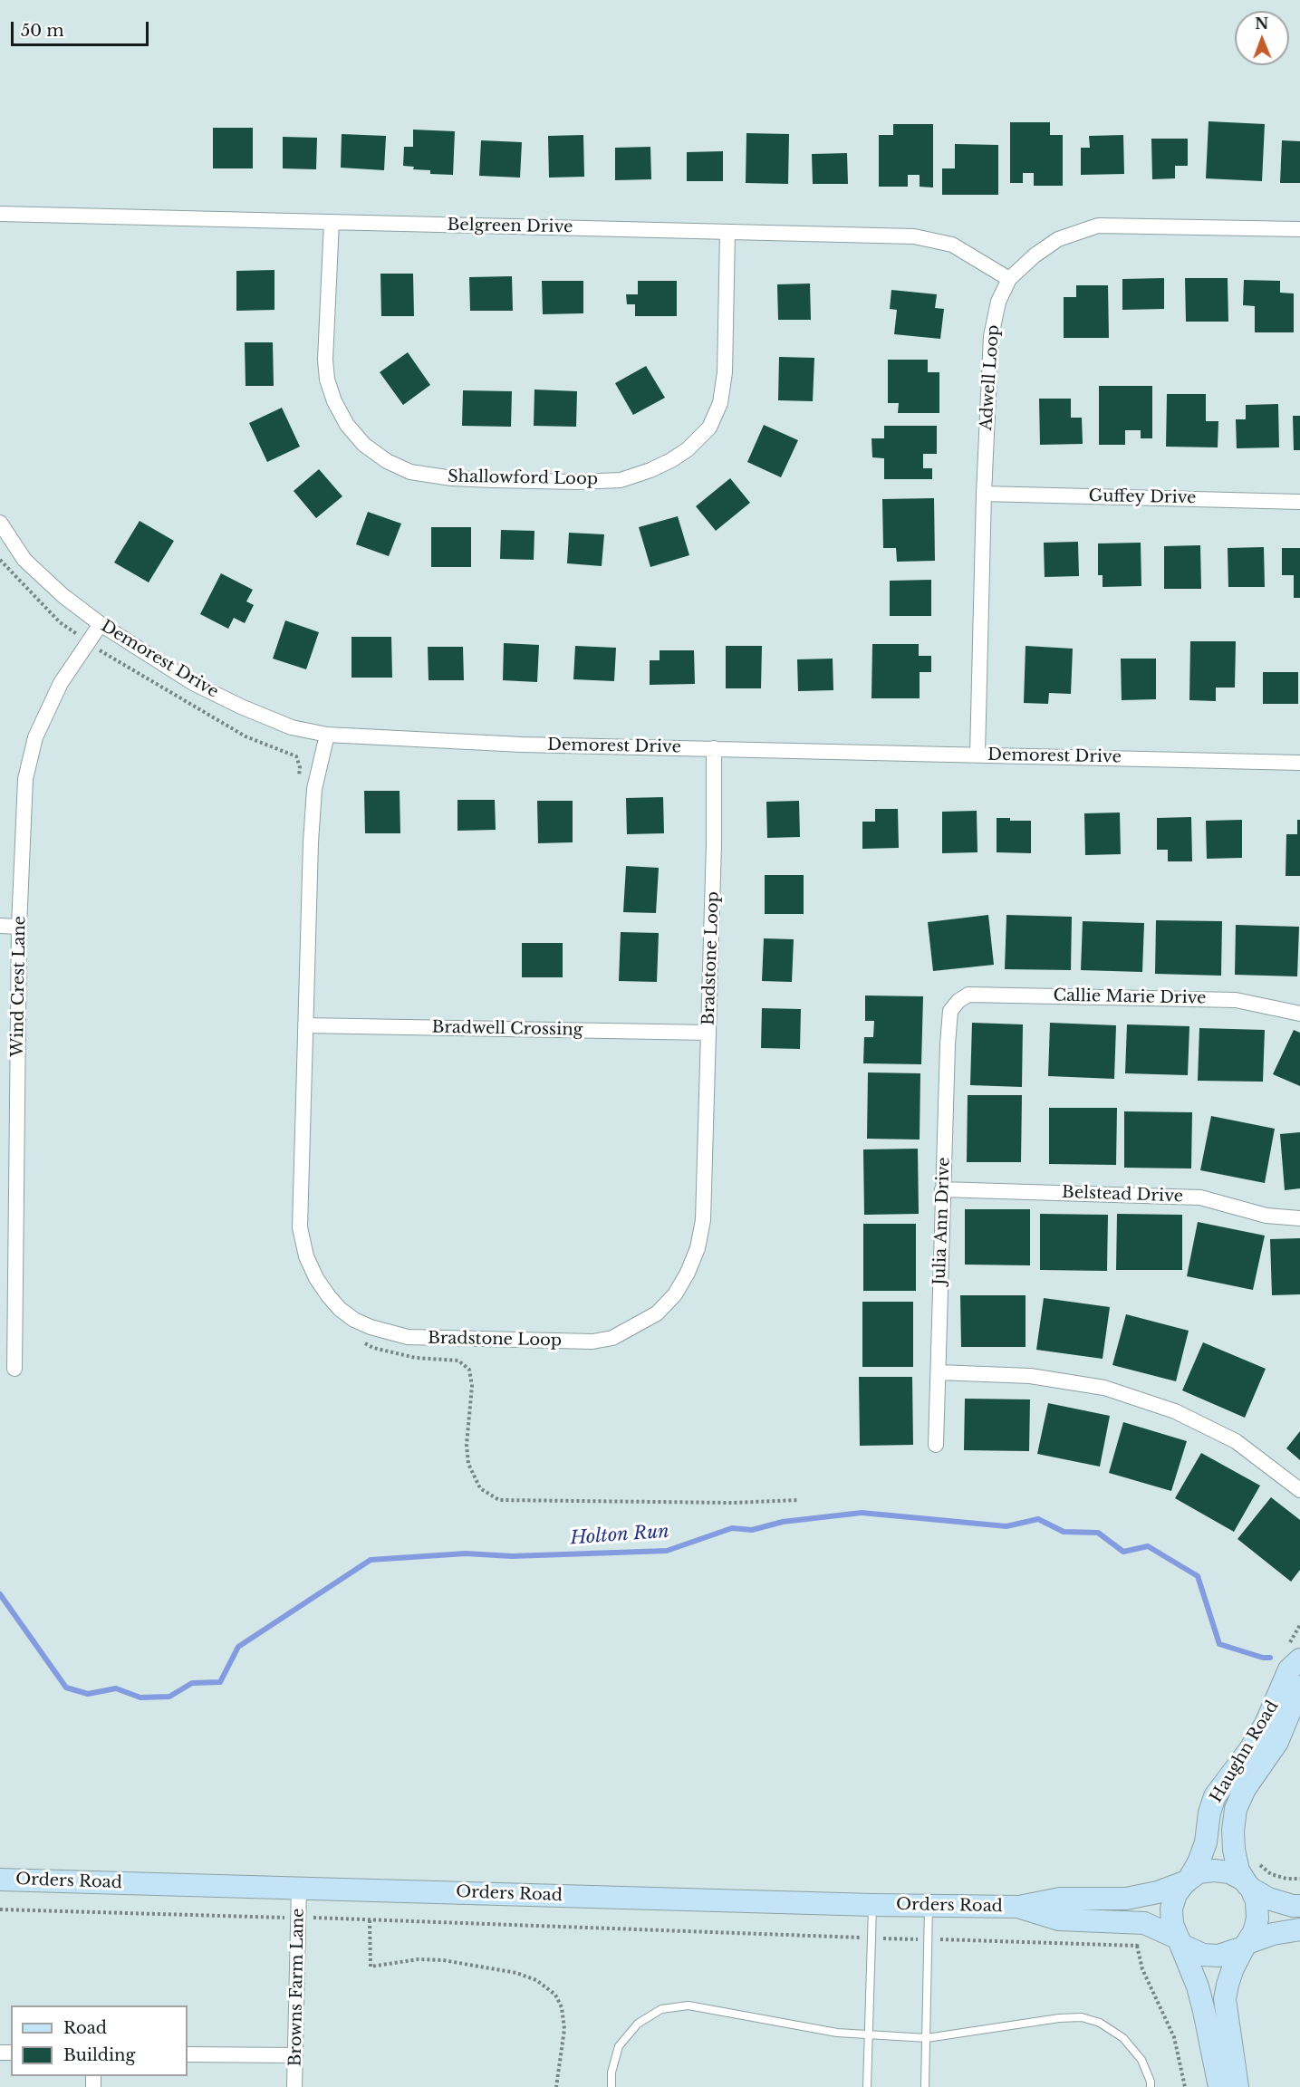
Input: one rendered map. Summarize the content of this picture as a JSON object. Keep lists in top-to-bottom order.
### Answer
{
  "streets": {
    "street": [
      "Belgreen Drive",
      "Adwell Loop",
      "Shallowford Loop",
      "Guffey Drive",
      "Demorest Drive",
      "Bradstone Loop",
      "Wind Crest Lane",
      "Callie Marie Drive",
      "Bradwell Crossing",
      "Belstead Drive",
      "Julia Ann Drive",
      "Haughn Road",
      "Orders Road",
      "Browns Farm Lane"
    ]
  },
  "crossings": [
    ["Belgreen Drive", "Adwell Loop"],
    ["Belgreen Drive", "Shallowford Loop"],
    ["Adwell Loop", "Guffey Drive"],
    ["Adwell Loop", "Demorest Drive"],
    ["Demorest Drive", "Bradstone Loop"],
    ["Demorest Drive", "Wind Crest Lane"],
    ["Bradstone Loop", "Bradwell Crossing"],
    ["Callie Marie Drive", "Julia Ann Drive"],
    ["Belstead Drive", "Julia Ann Drive"],
    ["Haughn Road", "Orders Road"],
    ["Orders Road", "Browns Farm Lane"]
  ],
  "water": ["Holton Run"],
  "legend": ["Road", "Building"],
  "scale_bar": "50 m",
  "north": "top"
}
